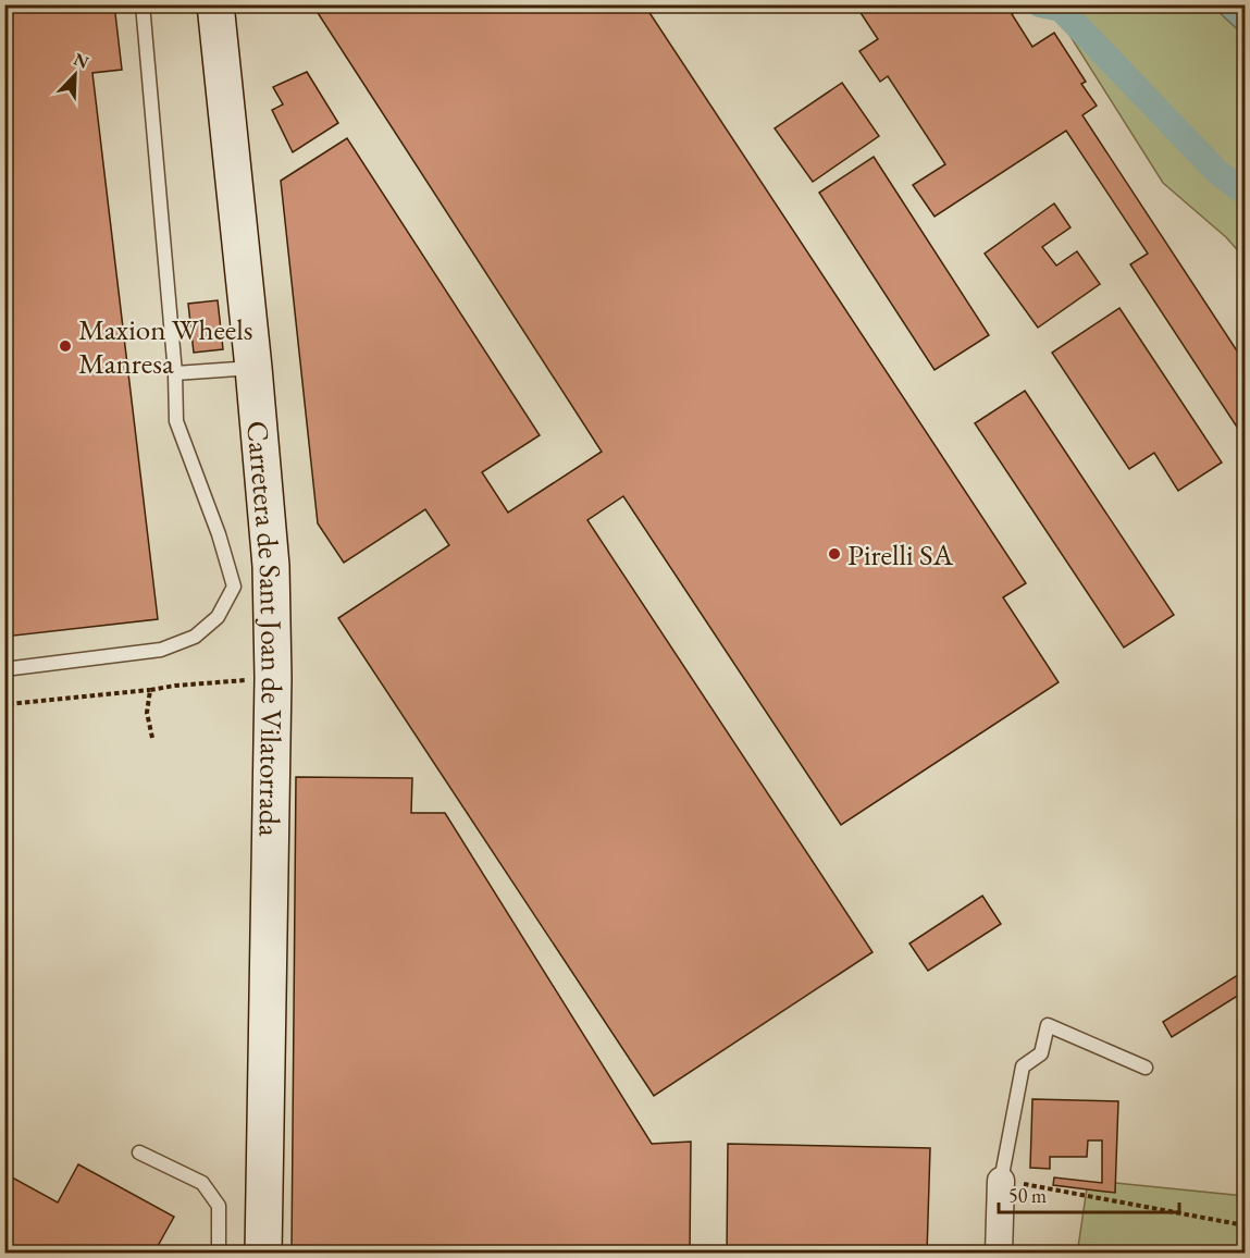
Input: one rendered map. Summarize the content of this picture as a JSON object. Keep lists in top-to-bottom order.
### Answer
{
  "streets": {
    "street": ["Carretera de Sant Joan de Vilatorrada"]
  },
  "places": ["Maxion Wheels Manresa", "Pirelli SA"],
  "scale_bar": "50 m",
  "north": "top right"
}
